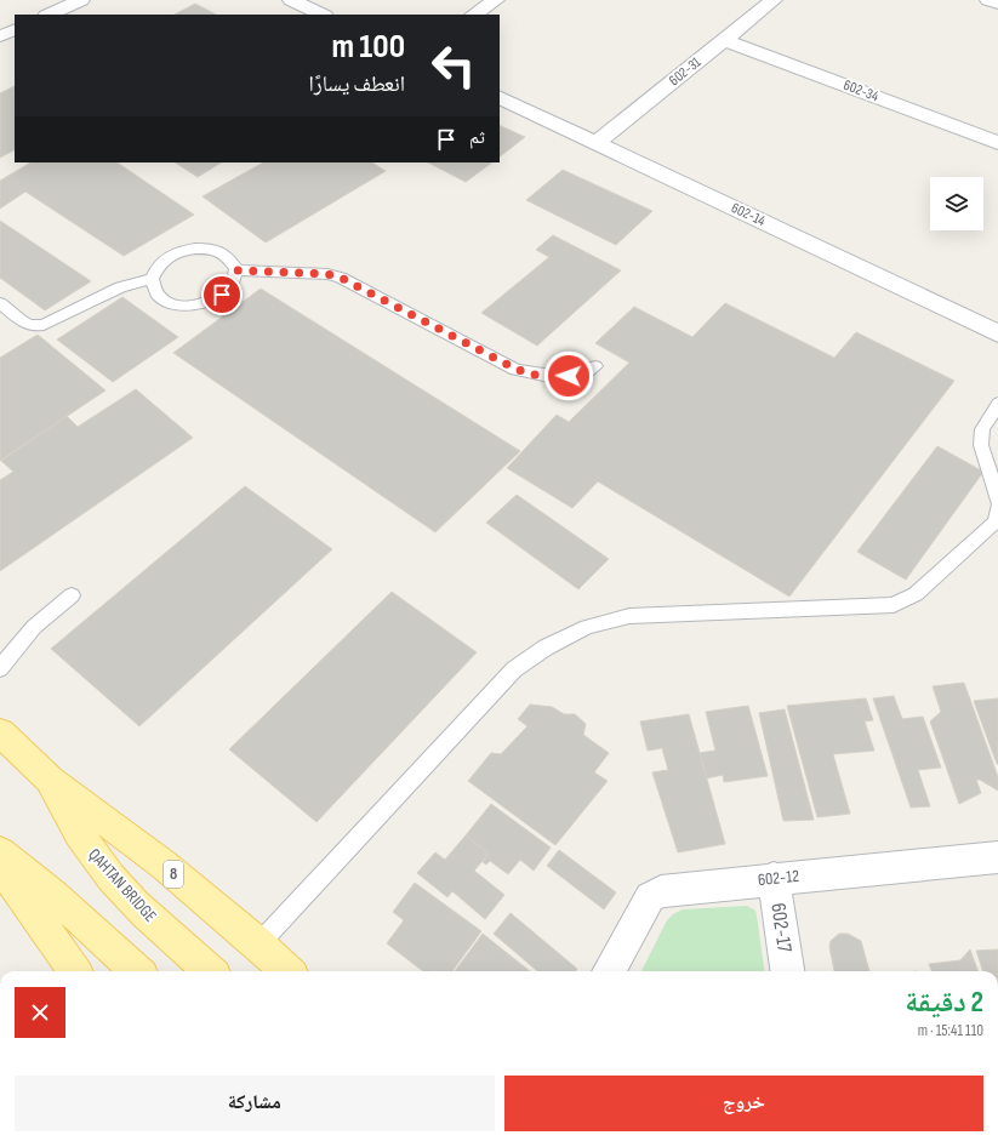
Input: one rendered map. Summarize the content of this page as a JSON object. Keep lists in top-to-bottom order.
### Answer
{
  "streets": {
    "main road": ["8", "QAHTAN BRIDGE"],
    "street": [
      "602-31",
      "602-34",
      "602-14",
      "602-12",
      "602-17"
    ]
  },
  "crossings": [
    ["602-31", "602-34"],
    ["602-31", "602-14"],
    ["8", "QAHTAN BRIDGE"],
    ["602-12", "602-17"]
  ],
  "page": {
    "turn": ["100 m", "انعطف يسارًا"],
    "then": "ثم",
    "heading": ["2 دقيقة", "110 m · 15:41"],
    "buttons": ["خروج", "مشاركة"]
  }
}
